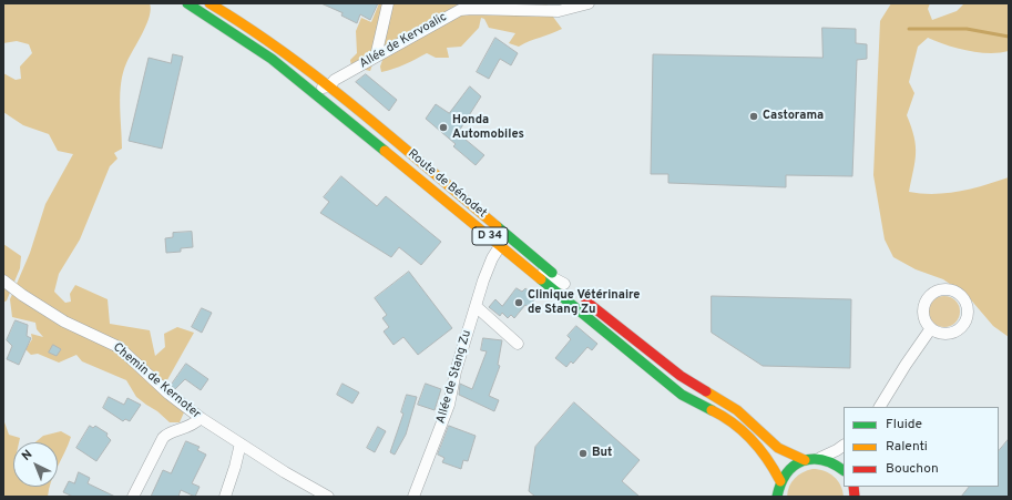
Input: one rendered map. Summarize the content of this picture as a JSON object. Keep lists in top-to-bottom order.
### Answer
{
  "streets": {
    "main road": ["Route de Bénodet", "D 34"],
    "street": ["Allée de Kervoalic", "Allée de Stang Zu", "Chemin de Kernoter"]
  },
  "crossings": [
    ["Allée de Kervoalic", "Route de Bénodet"],
    ["Route de Bénodet", "Allée de Stang Zu"]
  ],
  "places": [
    "Castorama",
    "Honda Automobiles",
    "Clinique Vétérinaire de Stang Zu",
    "But"
  ],
  "legend": ["Fluide", "Ralenti", "Bouchon"],
  "north": "top left"
}
